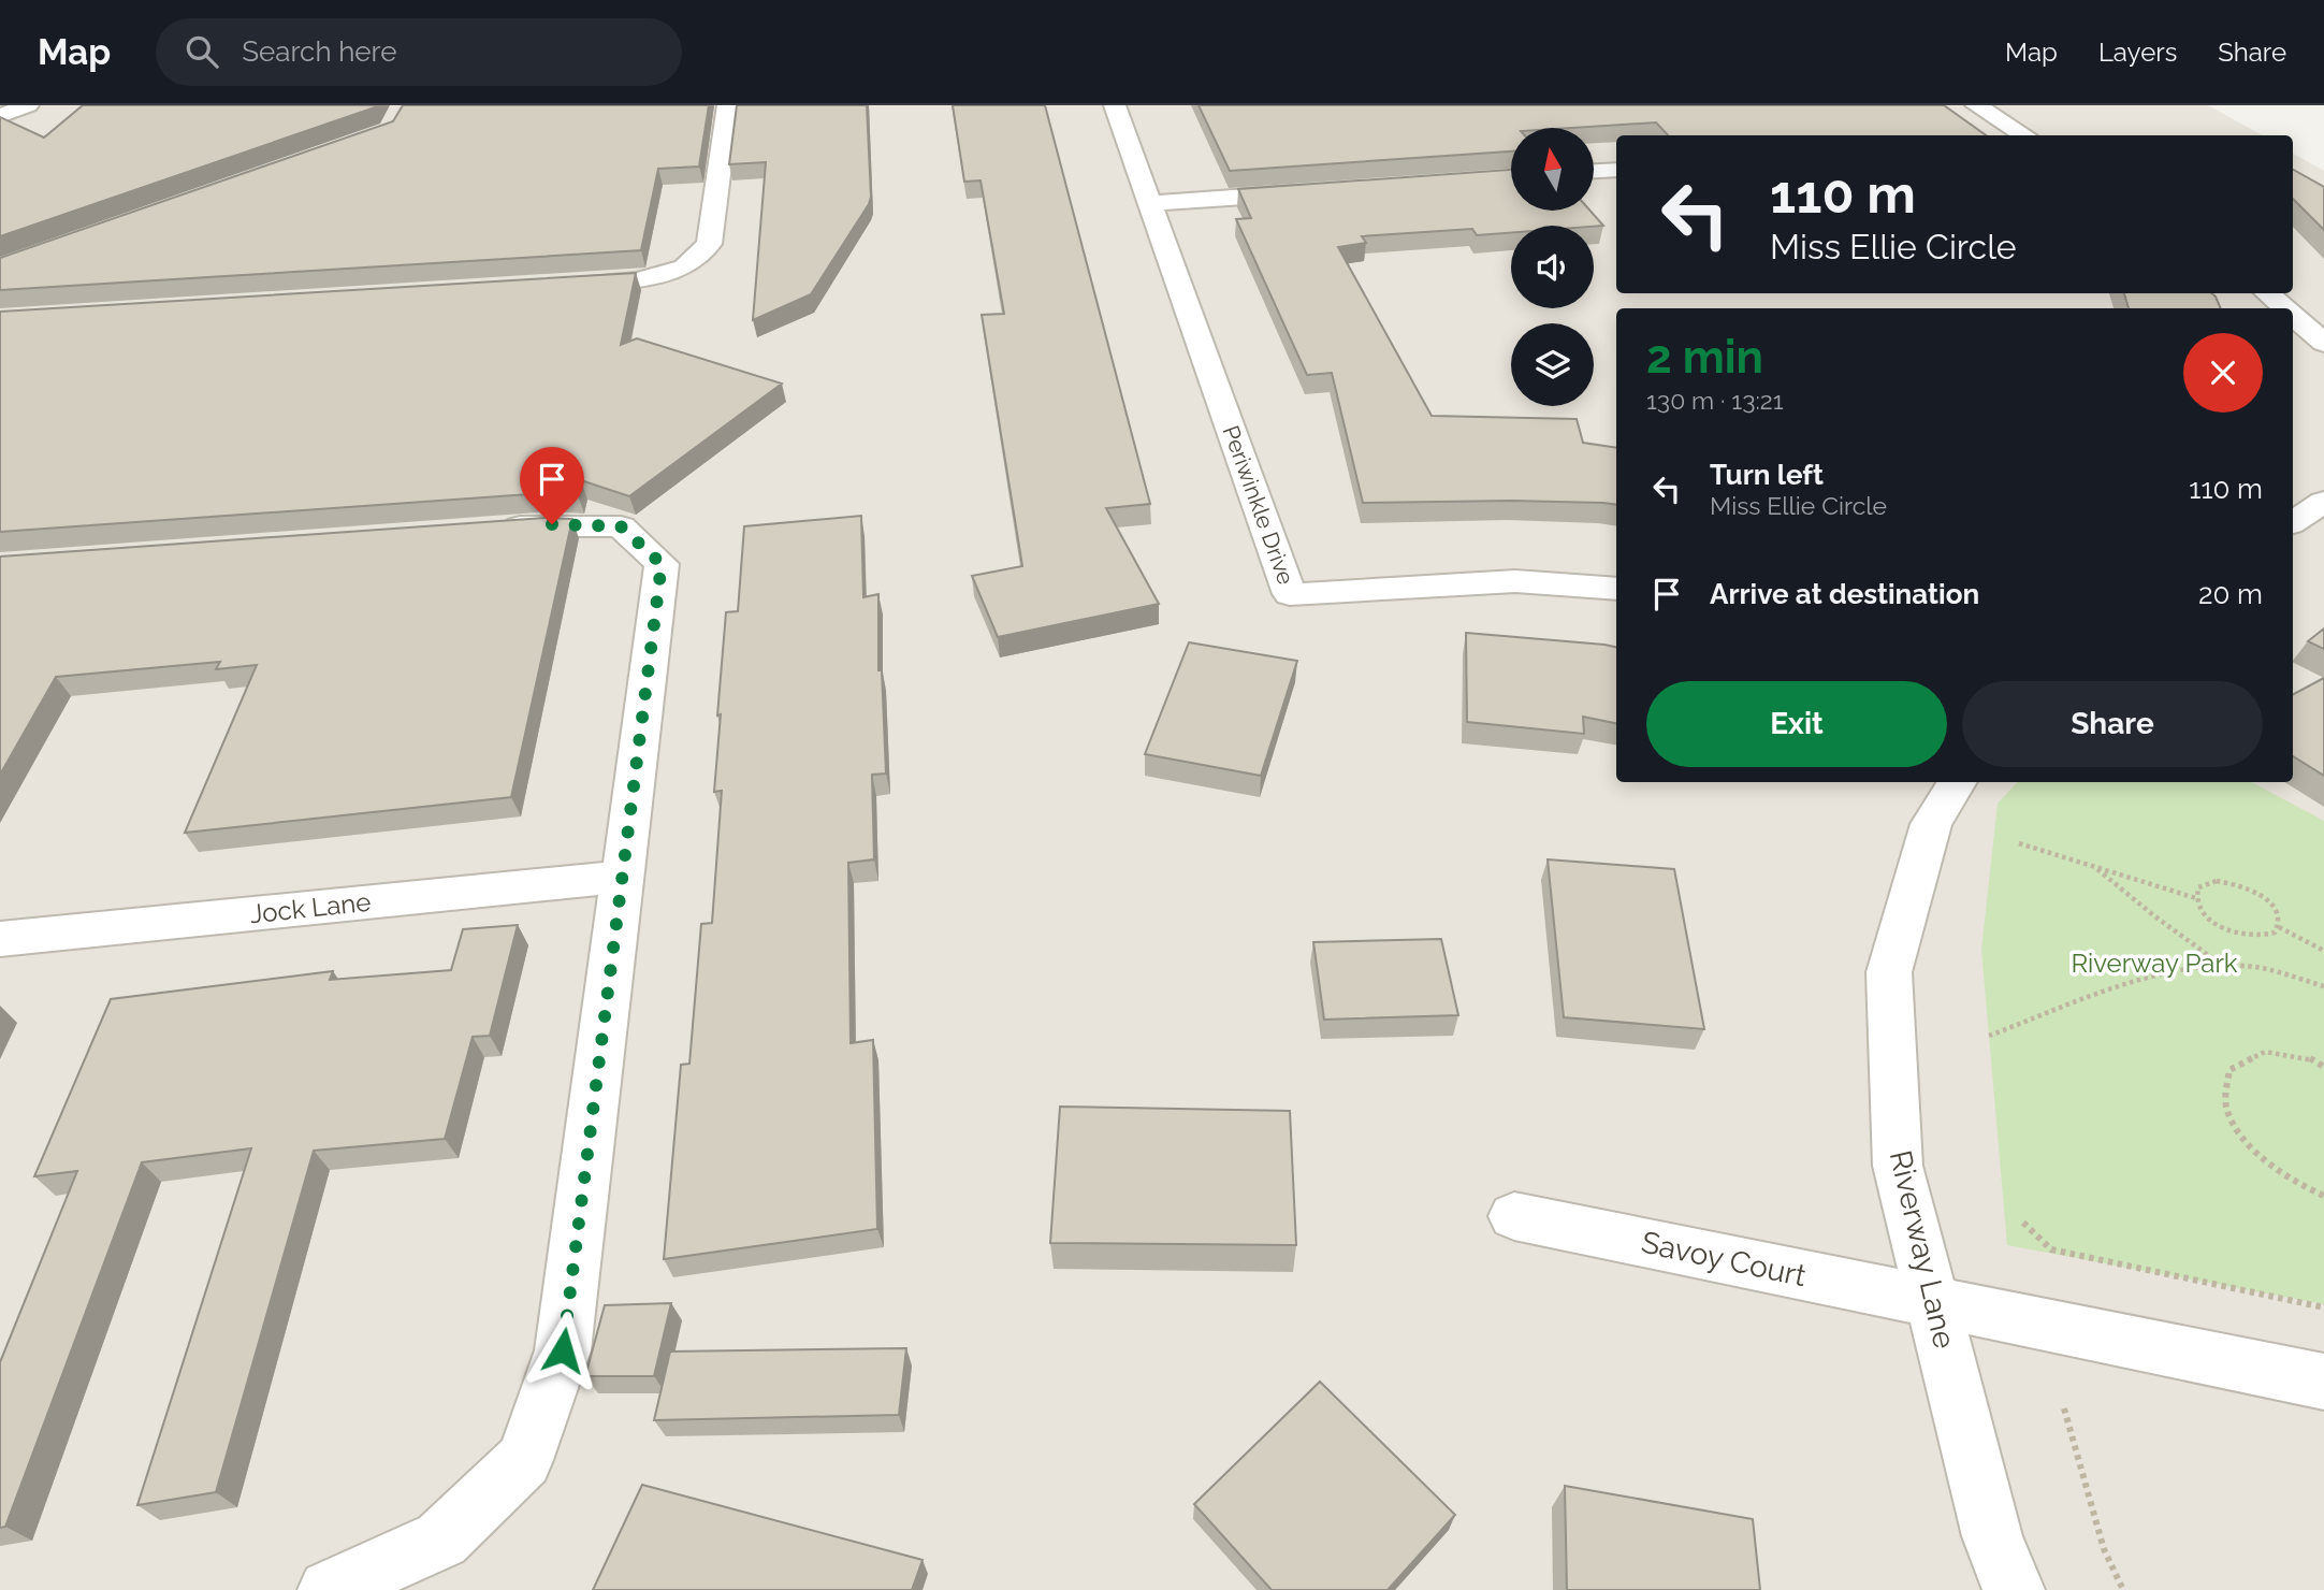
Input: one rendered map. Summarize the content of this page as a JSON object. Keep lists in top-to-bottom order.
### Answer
{
  "streets": {
    "street": [
      "Periwinkle Drive",
      "Jock Lane",
      "Riverway Lane",
      "Savoy Court"
    ]
  },
  "crossings": [
    ["Riverway Lane", "Savoy Court"]
  ],
  "parks": ["Riverway Park"],
  "north": "top",
  "page": {
    "header": "Map",
    "search": "Search here",
    "nav": ["Map", "Layers", "Share"],
    "turn": ["110 m", "Miss Ellie Circle"],
    "heading": ["2 min", "130 m · 13:21"],
    "list": [
      {
        "name": "Turn left",
        "note": "Miss Ellie Circle",
        "value": "110 m"
      },
      {
        "name": "Arrive at destination",
        "value": "20 m"
      }
    ],
    "buttons": ["Exit", "Share"]
  }
}
